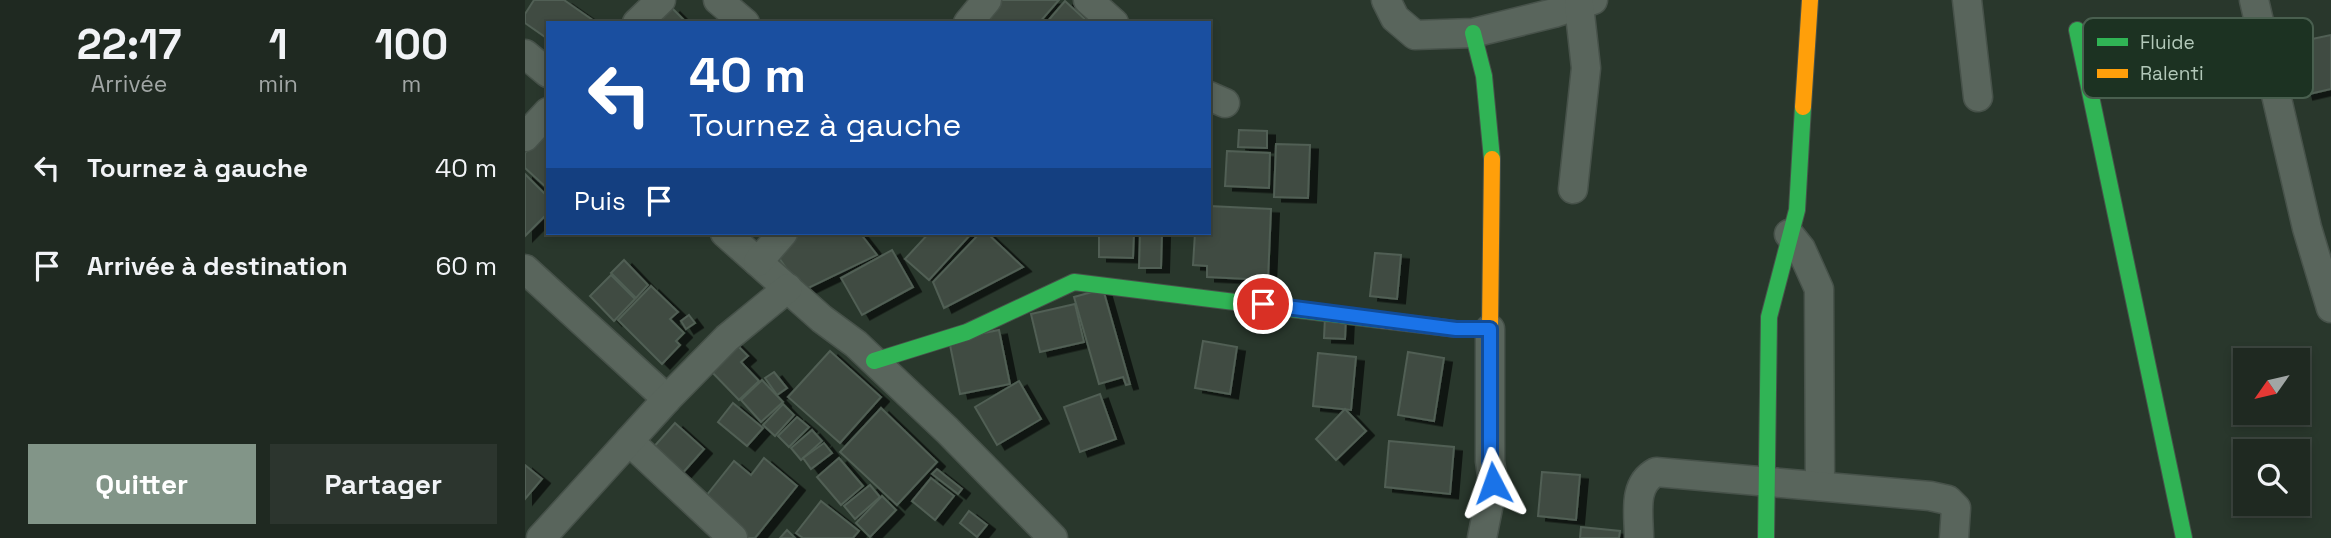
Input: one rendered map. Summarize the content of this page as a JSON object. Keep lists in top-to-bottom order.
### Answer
{
  "legend": ["Fluide", "Ralenti"],
  "north": "bottom left",
  "page": {
    "eta": [
      "22:17",
      "Arrivée",
      "1",
      "min",
      "100",
      "m"
    ],
    "turn": ["40 m", "Tournez à gauche"],
    "list": [
      {
        "name": "Tournez à gauche",
        "value": "40 m"
      },
      {
        "name": "Arrivée à destination",
        "value": "60 m"
      }
    ],
    "then": "Puis",
    "buttons": ["Quitter", "Partager"]
  }
}
